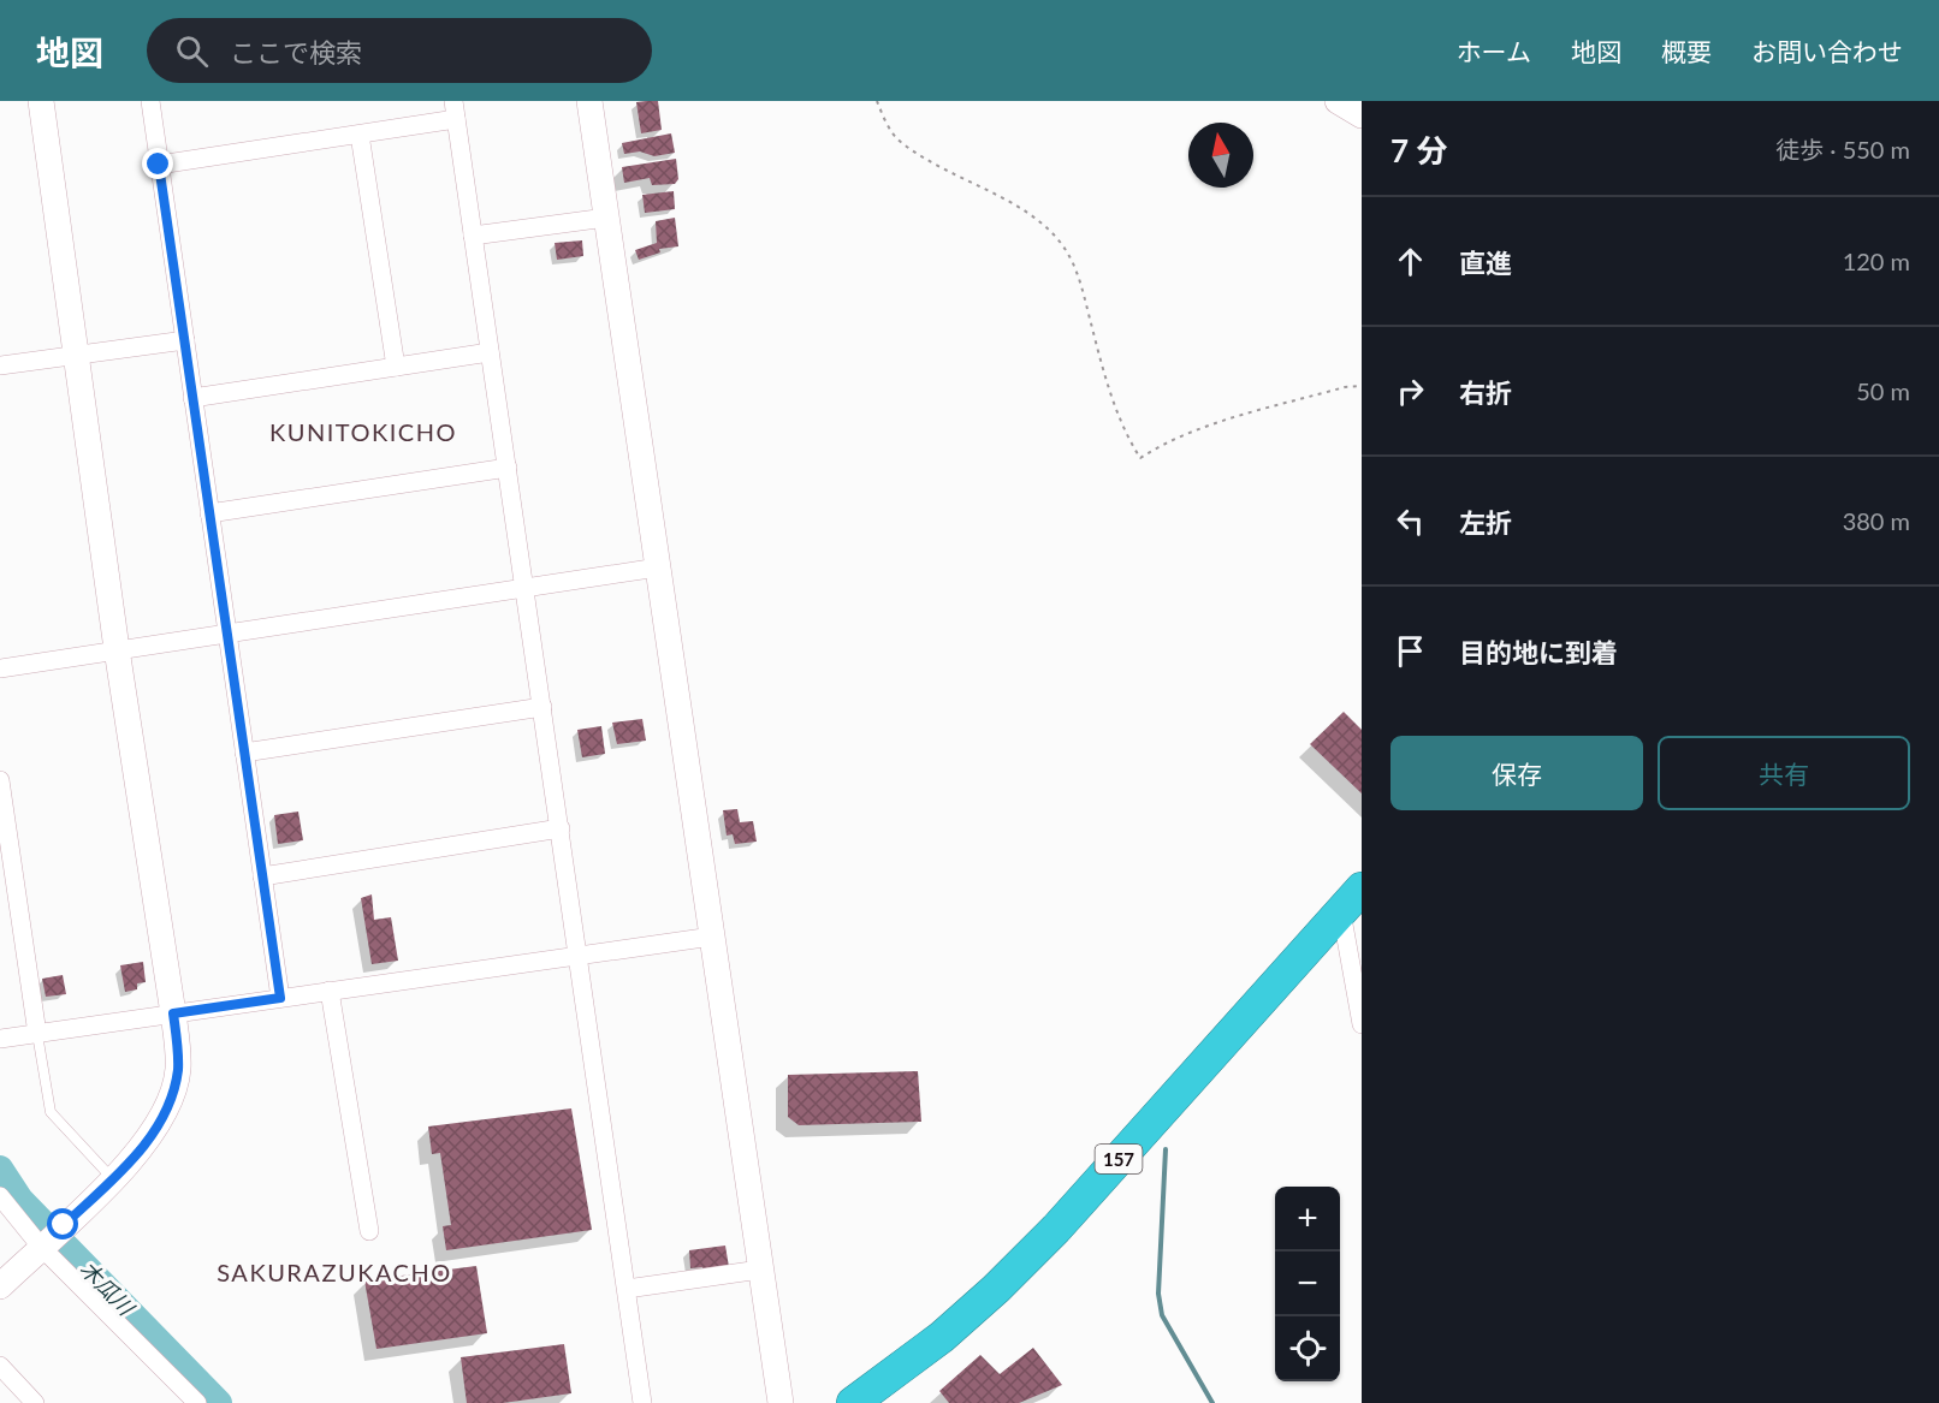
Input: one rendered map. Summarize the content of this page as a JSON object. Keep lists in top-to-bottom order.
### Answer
{
  "streets": {
    "highway": ["157"]
  },
  "districts": ["KUNITOKICHO", "SAKURAZUKACHO"],
  "water": ["木瓜川"],
  "north": "top",
  "page": {
    "header": "地図",
    "search": "ここで検索",
    "nav": [
      "ホーム",
      "地図",
      "概要",
      "お問い合わせ"
    ],
    "heading": ["7 分", "徒歩 · 550 m"],
    "list": [
      ["直進", "120 m"],
      ["右折", "50 m"],
      ["左折", "380 m"],
      "目的地に到着"
    ],
    "buttons": ["保存", "共有"],
    "map_buttons": ["+", "−"]
  }
}
